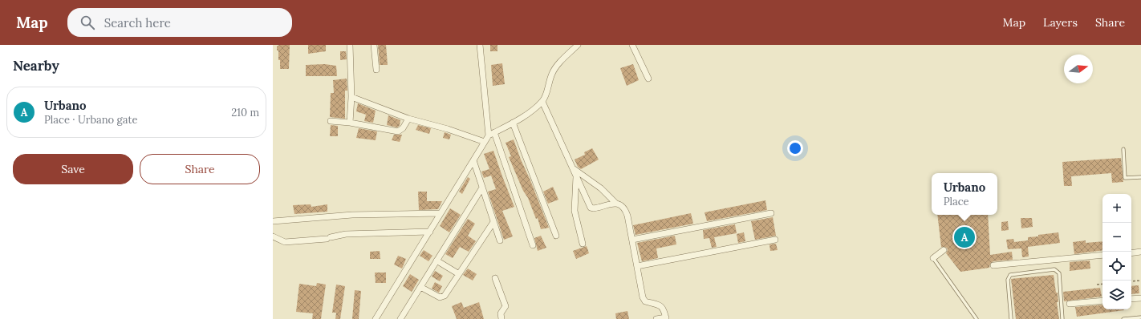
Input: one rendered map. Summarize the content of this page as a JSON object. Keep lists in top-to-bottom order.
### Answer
{
  "north": "right",
  "page": {
    "header": "Map",
    "search": "Search here",
    "nav": ["Map", "Layers", "Share"],
    "heading": "Nearby",
    "list": [
      {
        "mark": "A",
        "name": "Urbano",
        "note": "Place · Urbano gate",
        "value": "210 m"
      }
    ],
    "buttons": ["Save", "Share"],
    "popup": ["Urbano", "Place"],
    "map_buttons": ["+", "−"],
    "pins": "A"
  }
}
